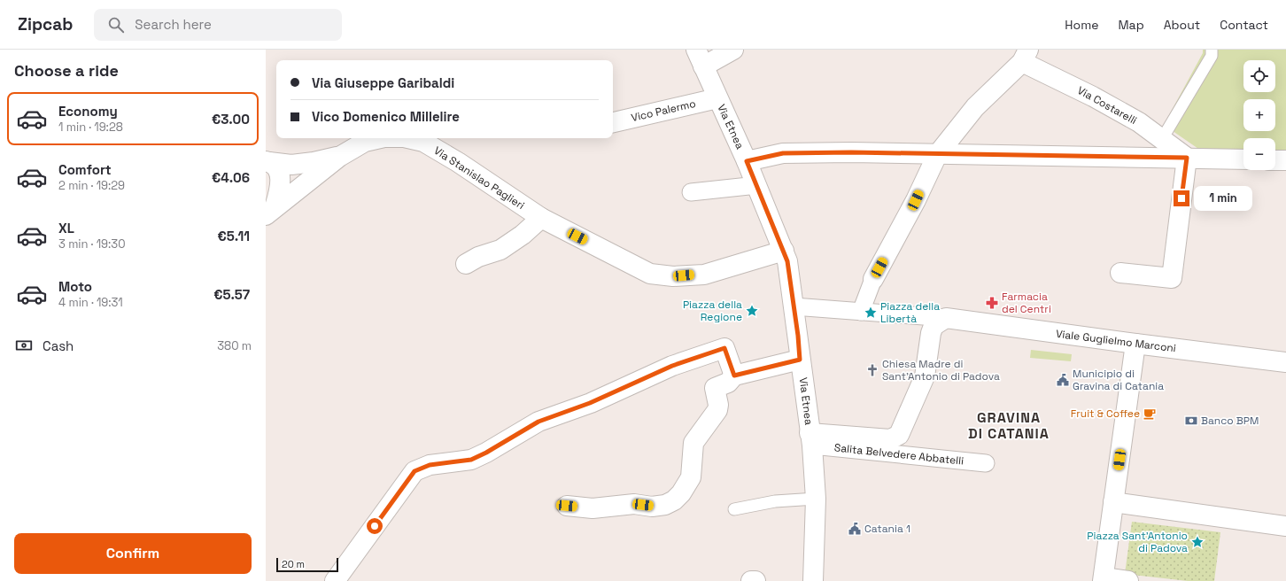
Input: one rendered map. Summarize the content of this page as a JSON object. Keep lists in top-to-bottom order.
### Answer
{
  "streets": {
    "main road": [
      "Via Costarelli",
      "Vico Palermo",
      "Via Etnea",
      "Via Stanislao Paglieri",
      "Viale Guglielmo Marconi"
    ],
    "street": ["Salita Belvedere Abbatelli"]
  },
  "crossings": [
    ["Vico Palermo", "Via Etnea"],
    ["Via Etnea", "Via Stanislao Paglieri"],
    ["Via Etnea", "Salita Belvedere Abbatelli"]
  ],
  "districts": ["GRAVINA DI CATANIA"],
  "places": {
    "pharmacy": ["Farmacia del Centri"],
    "place": ["Piazza della Regione", "Piazza della Libertà", "Piazza Sant'Antonio di Padova"],
    "church": ["Chiesa Madre di Sant'Antonio di Padova"],
    "public building": ["Municipio di Gravina di Catania", "Catania 1"],
    "cafe": ["Fruit & Coffee"],
    "bank": ["Banco BPM"]
  },
  "scale_bar": "20 m",
  "page": {
    "header": "Zipcab",
    "search": "Search here",
    "nav": [
      "Home",
      "Map",
      "About",
      "Contact"
    ],
    "heading": "Choose a ride",
    "map_buttons": ["+", "−"],
    "banner": ["Via Giuseppe Garibaldi", "Vico Domenico Millelire"],
    "list": [
      {
        "name": "Economy",
        "note": "1 min · 19:28",
        "value": "€3.00"
      },
      {
        "name": "Comfort",
        "note": "2 min · 19:29",
        "value": "€4.06"
      },
      {
        "name": "XL",
        "note": "3 min · 19:30",
        "value": "€5.11"
      },
      {
        "name": "Moto",
        "note": "4 min · 19:31",
        "value": "€5.57"
      }
    ],
    "bubble": "1 min",
    "pay": ["Cash", "380 m"],
    "buttons": "Confirm",
    "scale": "20 m"
  }
}
